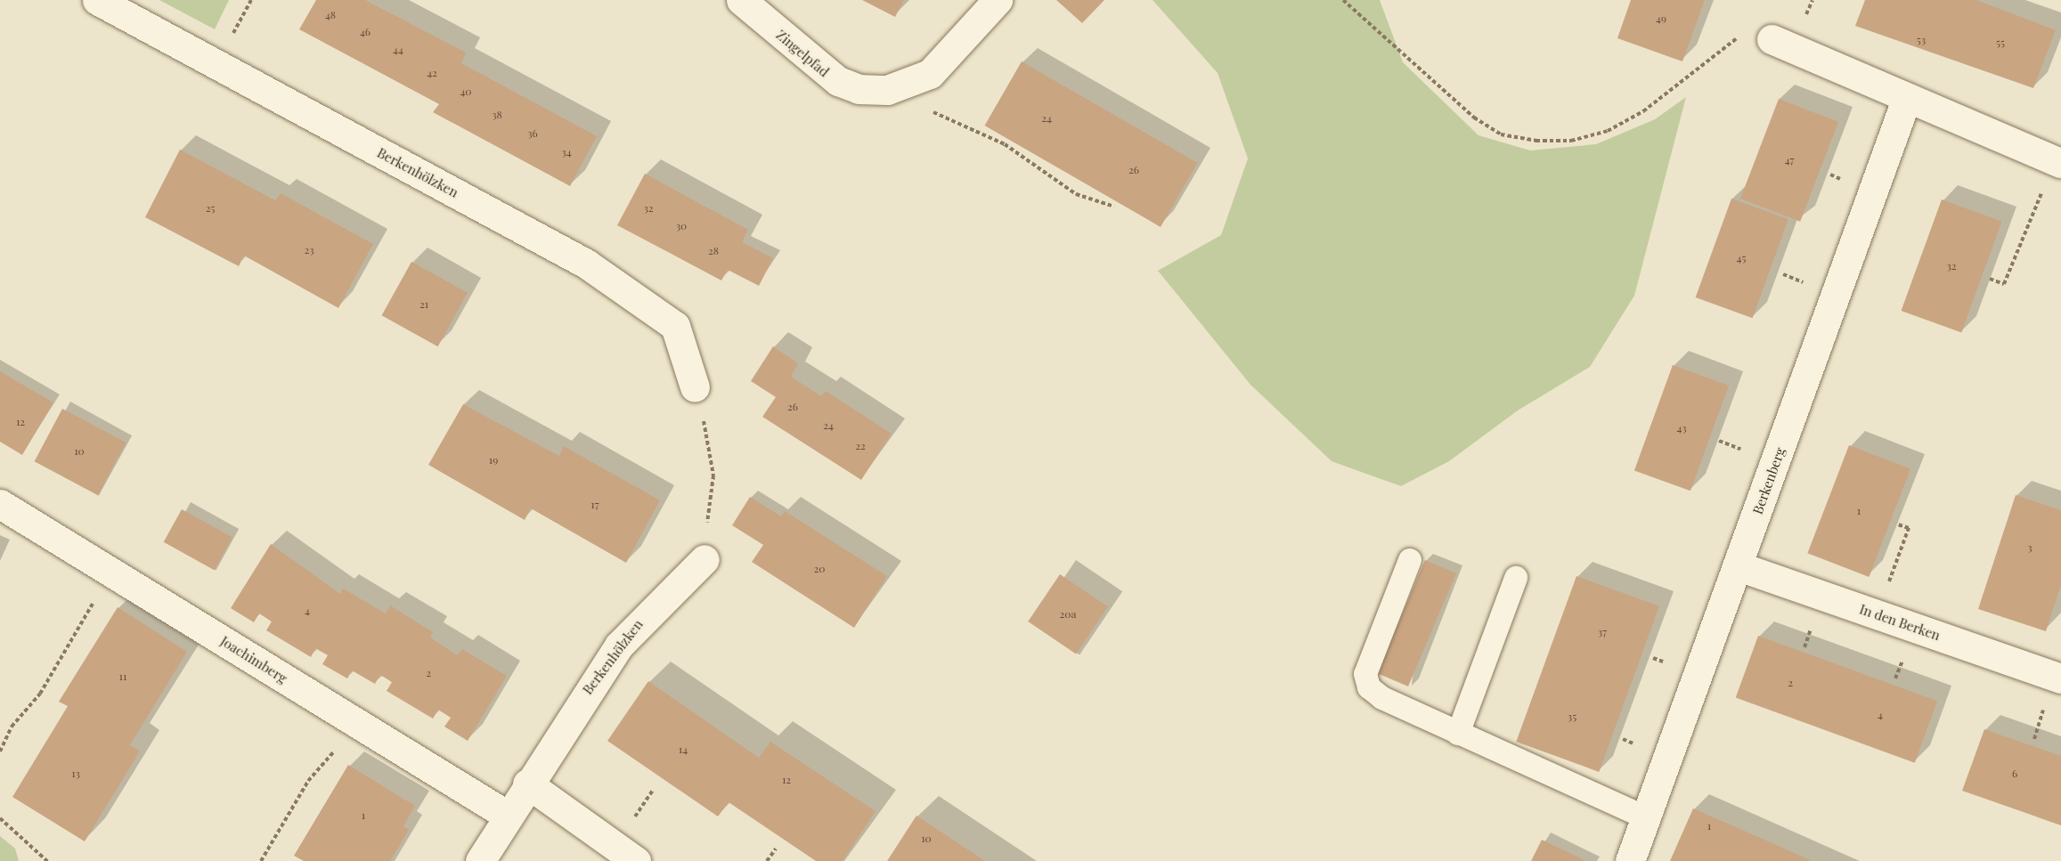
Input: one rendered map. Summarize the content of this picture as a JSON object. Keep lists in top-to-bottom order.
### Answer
{
  "streets": {
    "street": [
      "Zingelpfad",
      "Berkenhölzken",
      "Berkenberg",
      "In den Berken",
      "Joachimberg"
    ]
  },
  "crossings": [
    ["Berkenhölzken", "Joachimberg"],
    ["Berkenberg", "In den Berken"]
  ],
  "house_numbers": [
    "48",
    "49",
    "46",
    "53",
    "55",
    "44",
    "42",
    "40",
    "38",
    "24",
    "36",
    "34",
    "47",
    "26",
    "25",
    "32",
    "30",
    "23",
    "28",
    "45",
    "32",
    "21",
    "26",
    "12",
    "24",
    "43",
    "22",
    "10",
    "19",
    "17",
    "1",
    "3",
    "20",
    "4",
    "20a",
    "37",
    "2",
    "11",
    "2",
    "4",
    "35",
    "14",
    "13",
    "6",
    "12",
    "1",
    "1",
    "10"
  ]
}
